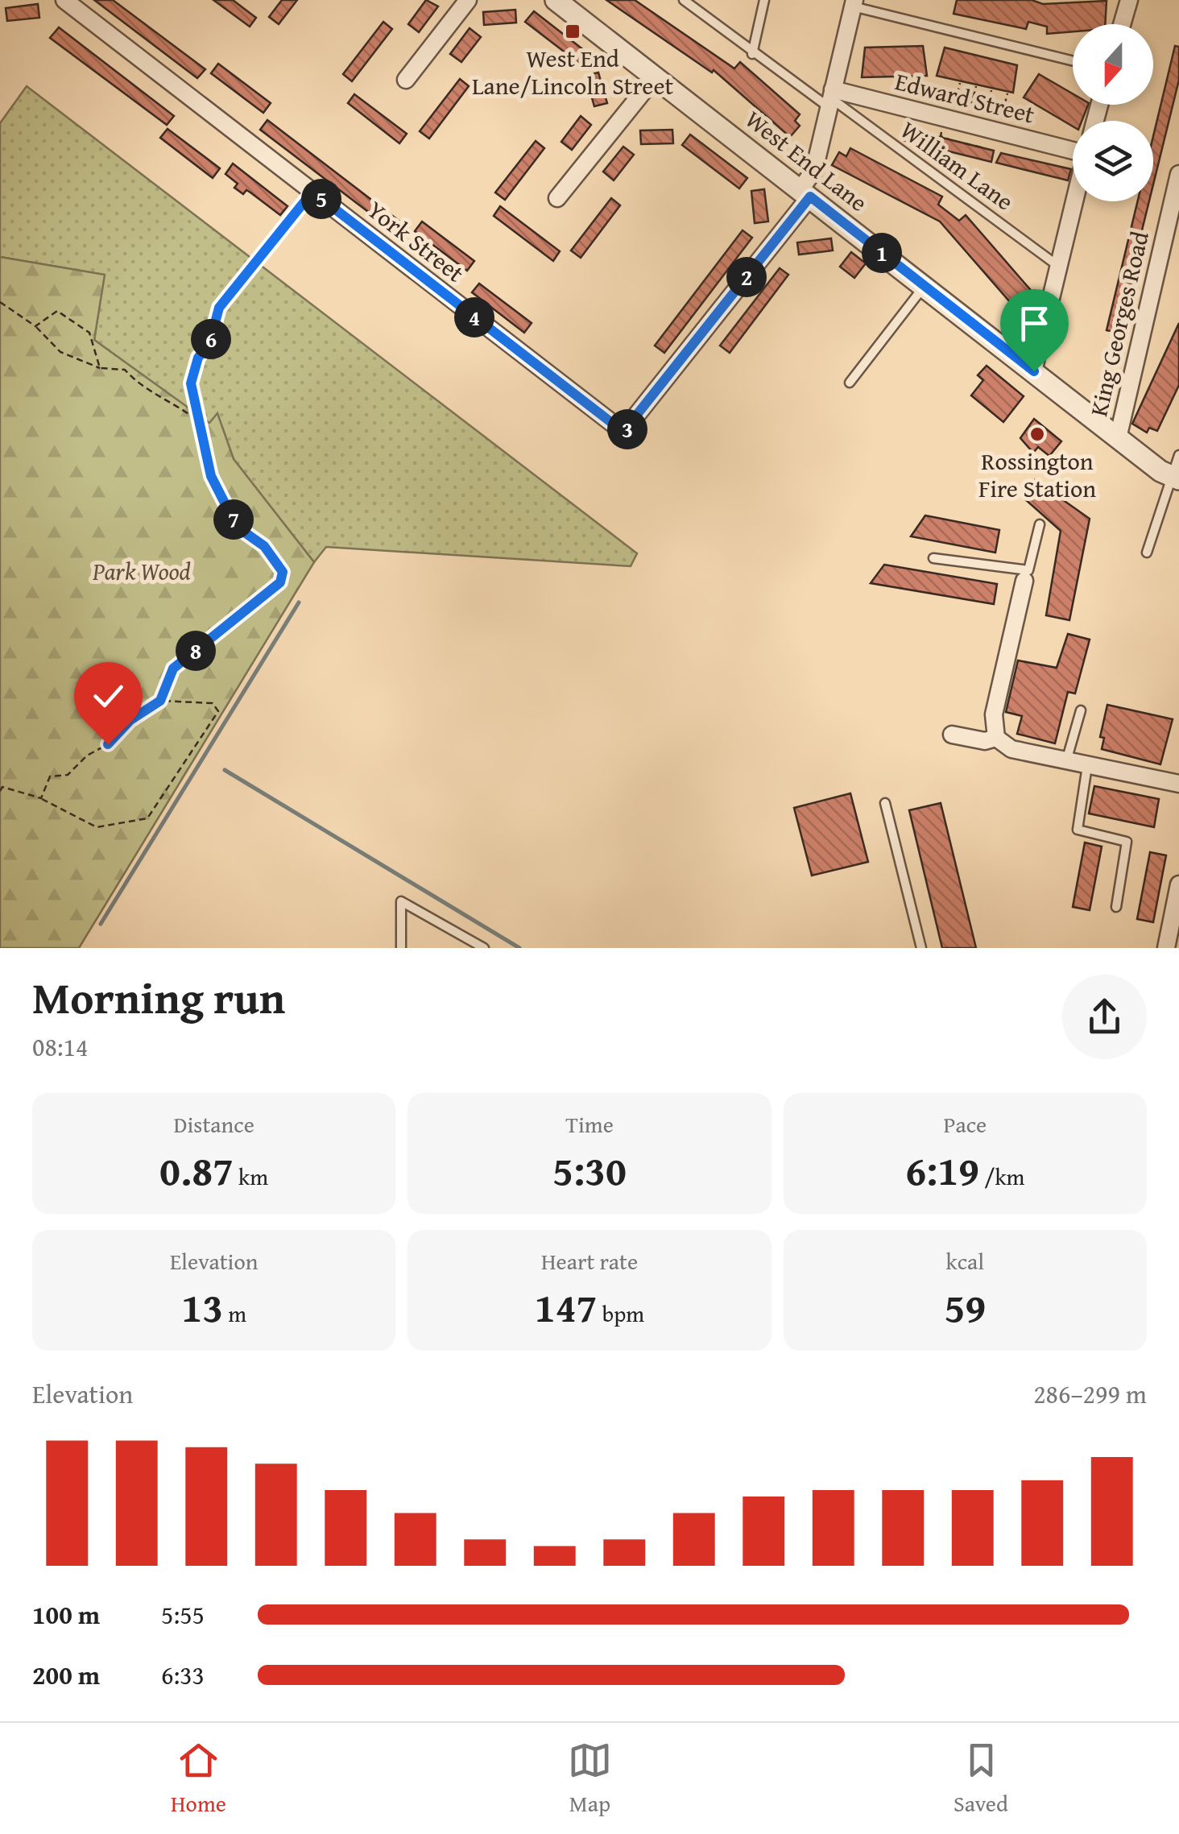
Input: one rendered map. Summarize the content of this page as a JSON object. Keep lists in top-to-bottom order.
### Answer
{
  "streets": {
    "street": [
      "Edward Street",
      "West End Lane",
      "York Street",
      "King Georges Road"
    ],
    "lane": ["William Lane"]
  },
  "crossings": [
    ["Edward Street", "William Lane"],
    ["West End Lane", "York Street"],
    ["West End Lane", "King Georges Road"]
  ],
  "parks": ["Park Wood"],
  "places": {
    "transit": ["West End Lane/Lincoln Street"],
    "other": ["Rossington Fire Station"]
  },
  "north": "bottom",
  "page": {
    "pins": [
      "5",
      "1",
      "2",
      "4",
      "6",
      "3",
      "7",
      "8"
    ],
    "heading": ["Morning run", "08:14"],
    "stats": [
      ["Distance", "0.87 km"],
      ["Time", "5:30"],
      ["Pace", "6:19 /km"],
      ["Elevation", "13 m"],
      ["Heart rate", "147 bpm"],
      ["kcal", "59"]
    ],
    "chart": ["Elevation", "286–299 m"],
    "list": [
      {
        "name": "100 m",
        "note": "5:55"
      },
      {
        "name": "200 m",
        "note": "6:33"
      }
    ],
    "tabs": ["Home", "Map", "Saved"]
  }
}
